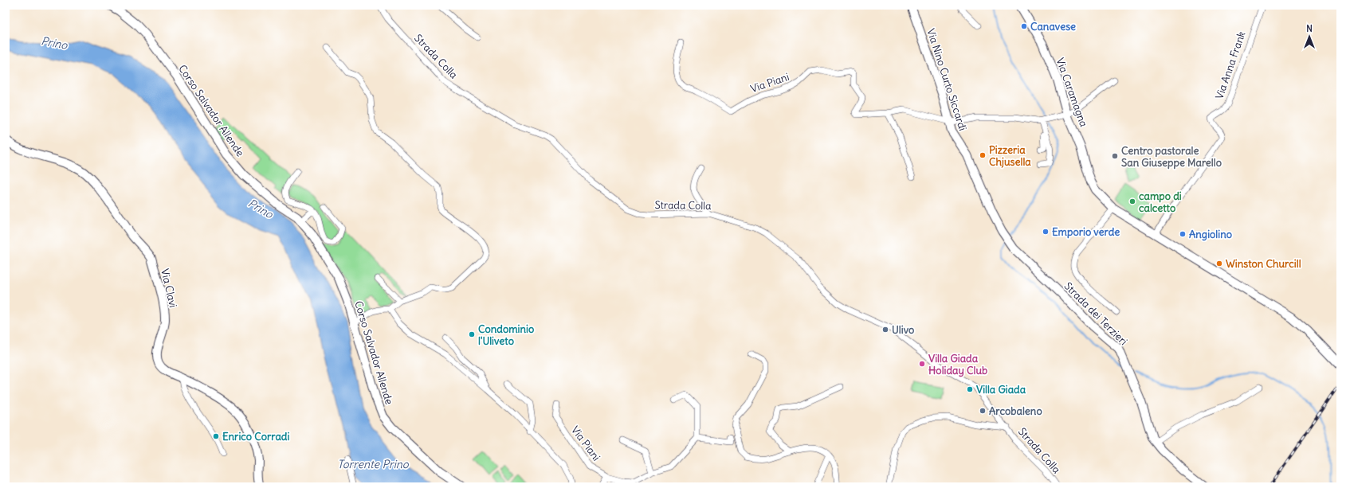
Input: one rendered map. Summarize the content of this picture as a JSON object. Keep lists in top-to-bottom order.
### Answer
{
  "streets": {
    "street": [
      "Strada Colla",
      "Via Anna Frank",
      "Via Nino Curto Siccardi",
      "Via Piani",
      "Via Caramagna",
      "Corso Salvador Allende",
      "Via Clavi",
      "Strada dei Terzieri"
    ]
  },
  "crossings": [
    ["Via Nino Curto Siccardi", "Via Piani"],
    ["Via Nino Curto Siccardi", "Strada dei Terzieri"],
    ["Via Piani", "Via Caramagna"]
  ],
  "water": ["Prino", "Torrente Prino"],
  "places": [
    "Canavese",
    "Pizzeria Chjusella",
    "Centro pastorale San Giuseppe Marello",
    "campo di calcetto",
    "Emporio verde",
    "Angiolino",
    "Winston Churcill",
    "Ulivo",
    "Condominio l'Uliveto",
    "Villa Giada Holiday Club",
    "Villa Giada",
    "Arcobaleno",
    "Enrico Corradi"
  ],
  "north": "top"
}
